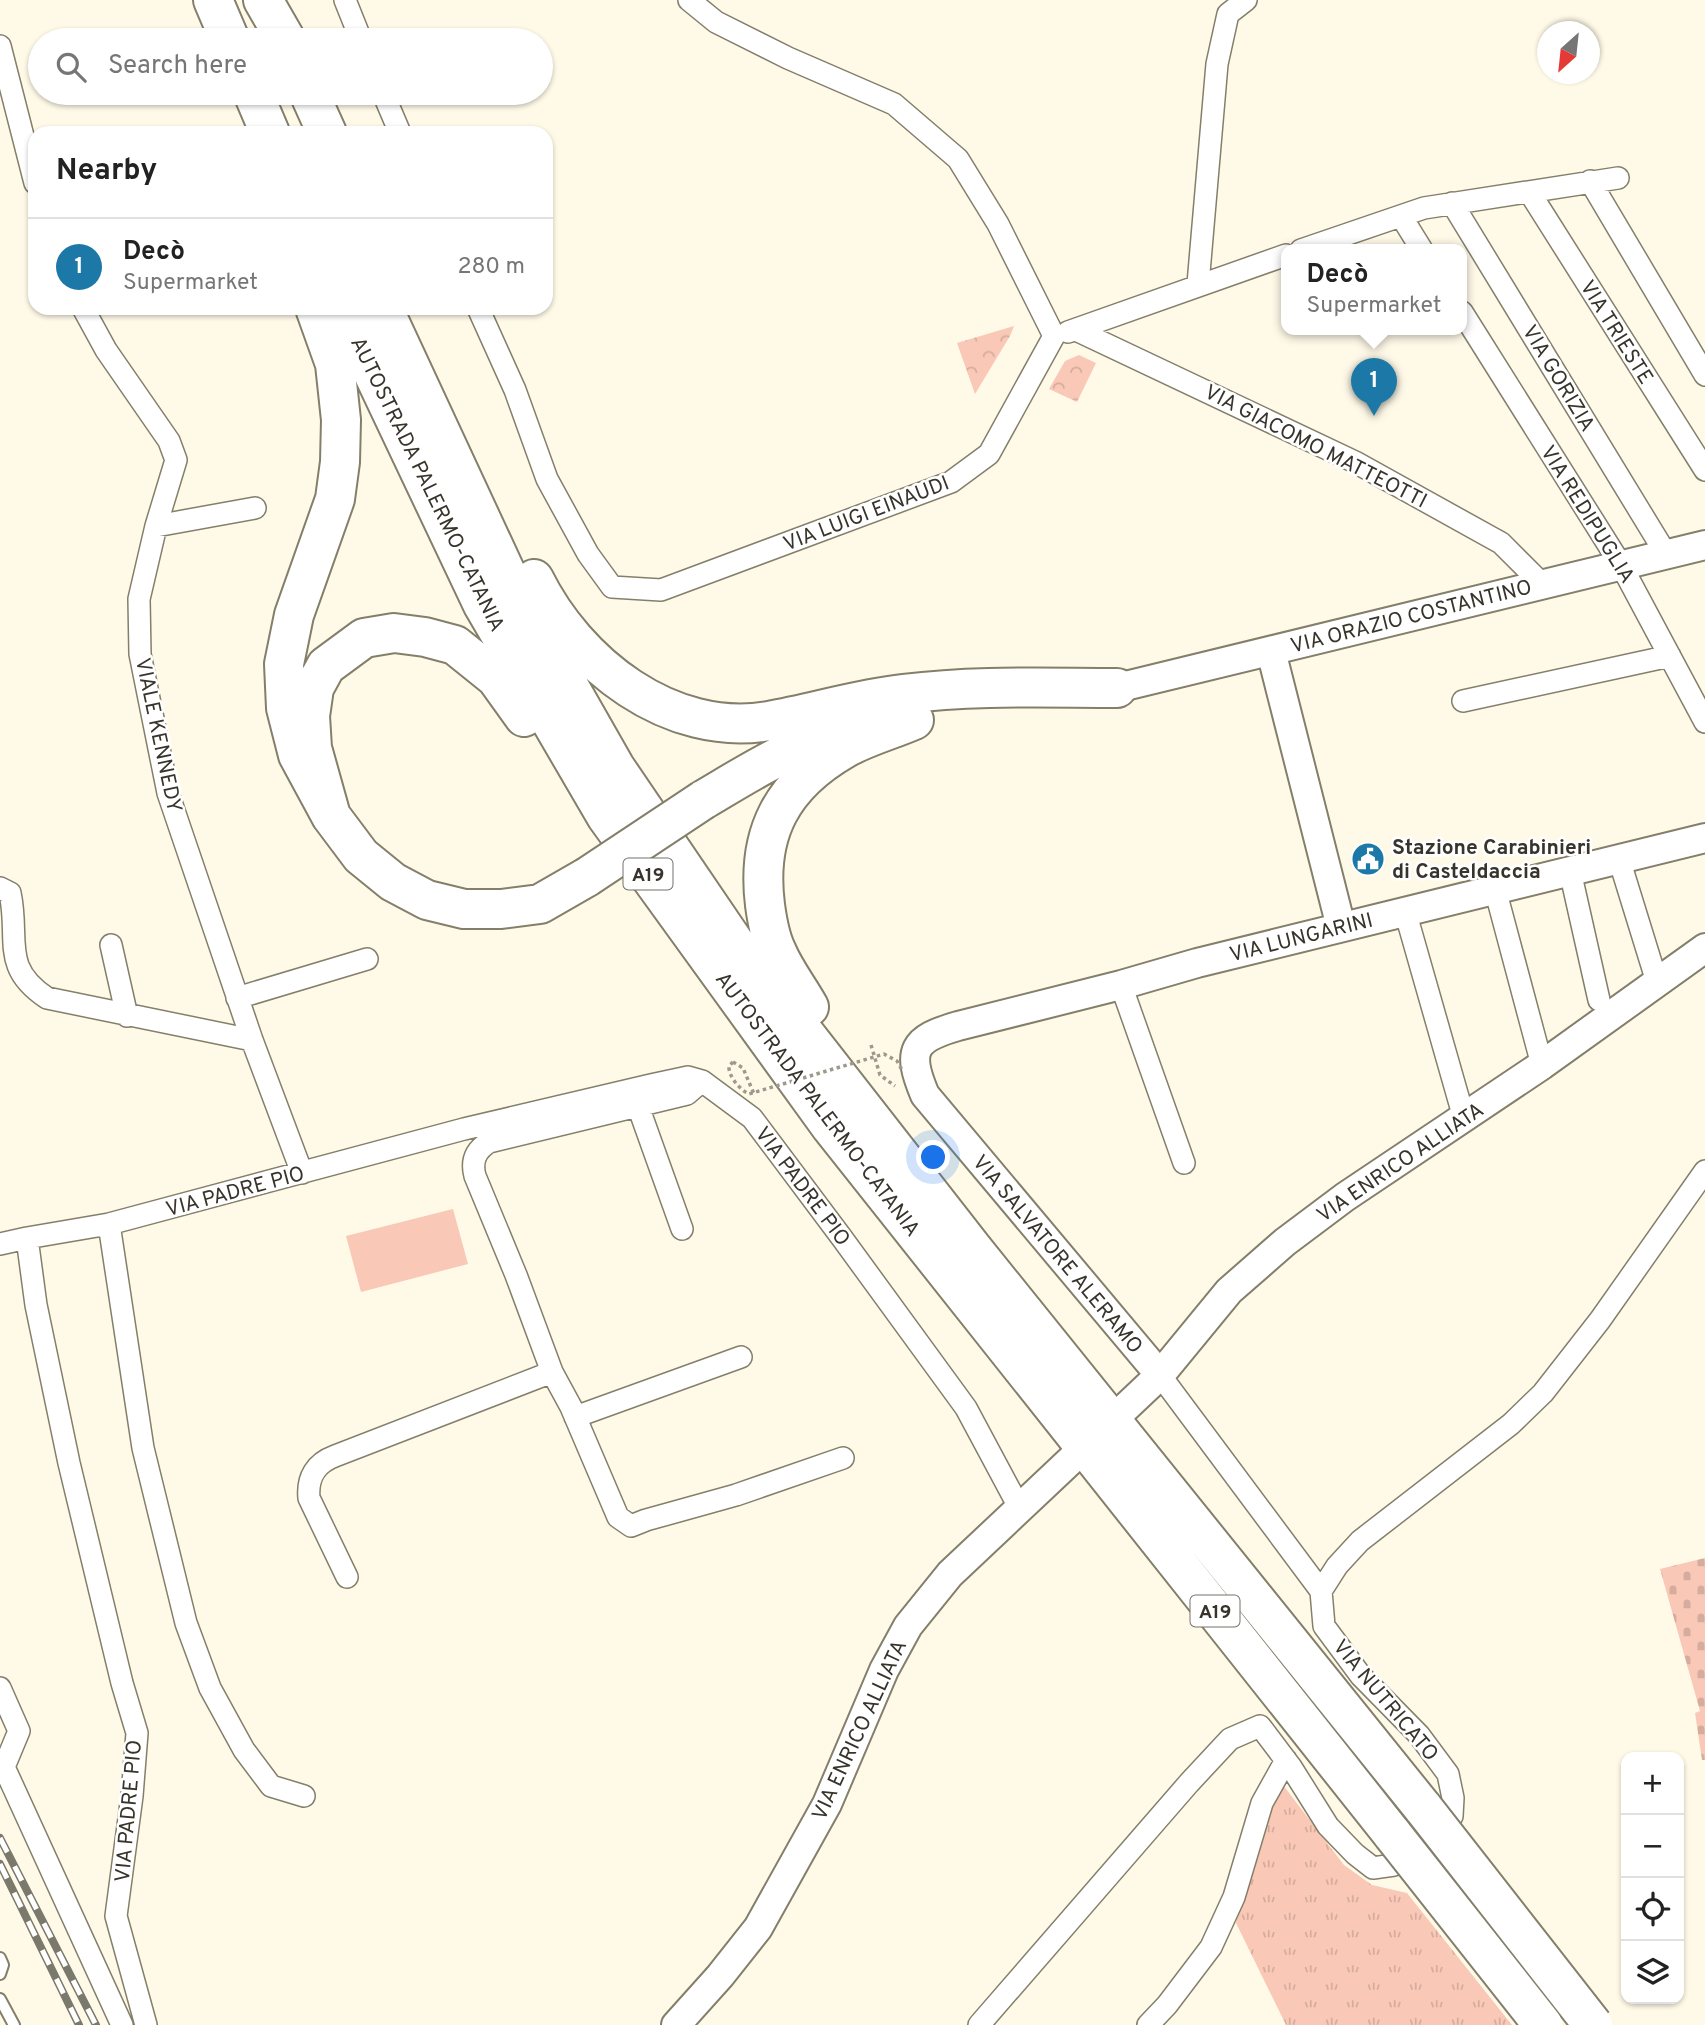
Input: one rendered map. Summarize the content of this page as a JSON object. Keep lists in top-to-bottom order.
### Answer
{
  "streets": {
    "highway": ["AUTOSTRADA PALERMO-CATANIA", "A19"],
    "street": [
      "VIA TRIESTE",
      "VIA GORIZIA",
      "VIA GIACOMO MATTEOTTI",
      "VIA LUIGI EINAUDI",
      "VIA REDIPUGLIA",
      "VIA ORAZIO COSTANTINO",
      "VIALE KENNEDY",
      "VIA LUNGARINI",
      "VIA ENRICO ALLIATA",
      "VIA PADRE PIO",
      "VIA SALVATORE ALERAMO",
      "VIA NUTRICATO"
    ]
  },
  "crossings": [
    ["VIA GORIZIA", "VIA ORAZIO COSTANTINO"],
    ["VIA GIACOMO MATTEOTTI", "VIA ORAZIO COSTANTINO"],
    ["VIA REDIPUGLIA", "VIA ORAZIO COSTANTINO"],
    ["VIALE KENNEDY", "VIA PADRE PIO"],
    ["VIA LUNGARINI", "VIA SALVATORE ALERAMO"],
    ["VIA ENRICO ALLIATA", "VIA PADRE PIO"],
    ["VIA ENRICO ALLIATA", "VIA SALVATORE ALERAMO"]
  ],
  "places": {
    "public building": ["Stazione Carabinieri di Casteldaccia"]
  },
  "north": "bottom left",
  "page": {
    "search": "Search here",
    "heading": "Nearby",
    "list": [
      {
        "mark": "1",
        "name": "Decò",
        "note": "Supermarket",
        "value": "280 m"
      }
    ],
    "popup": ["Decò", "Supermarket"],
    "pins": "1",
    "map_buttons": ["+", "−"]
  }
}
